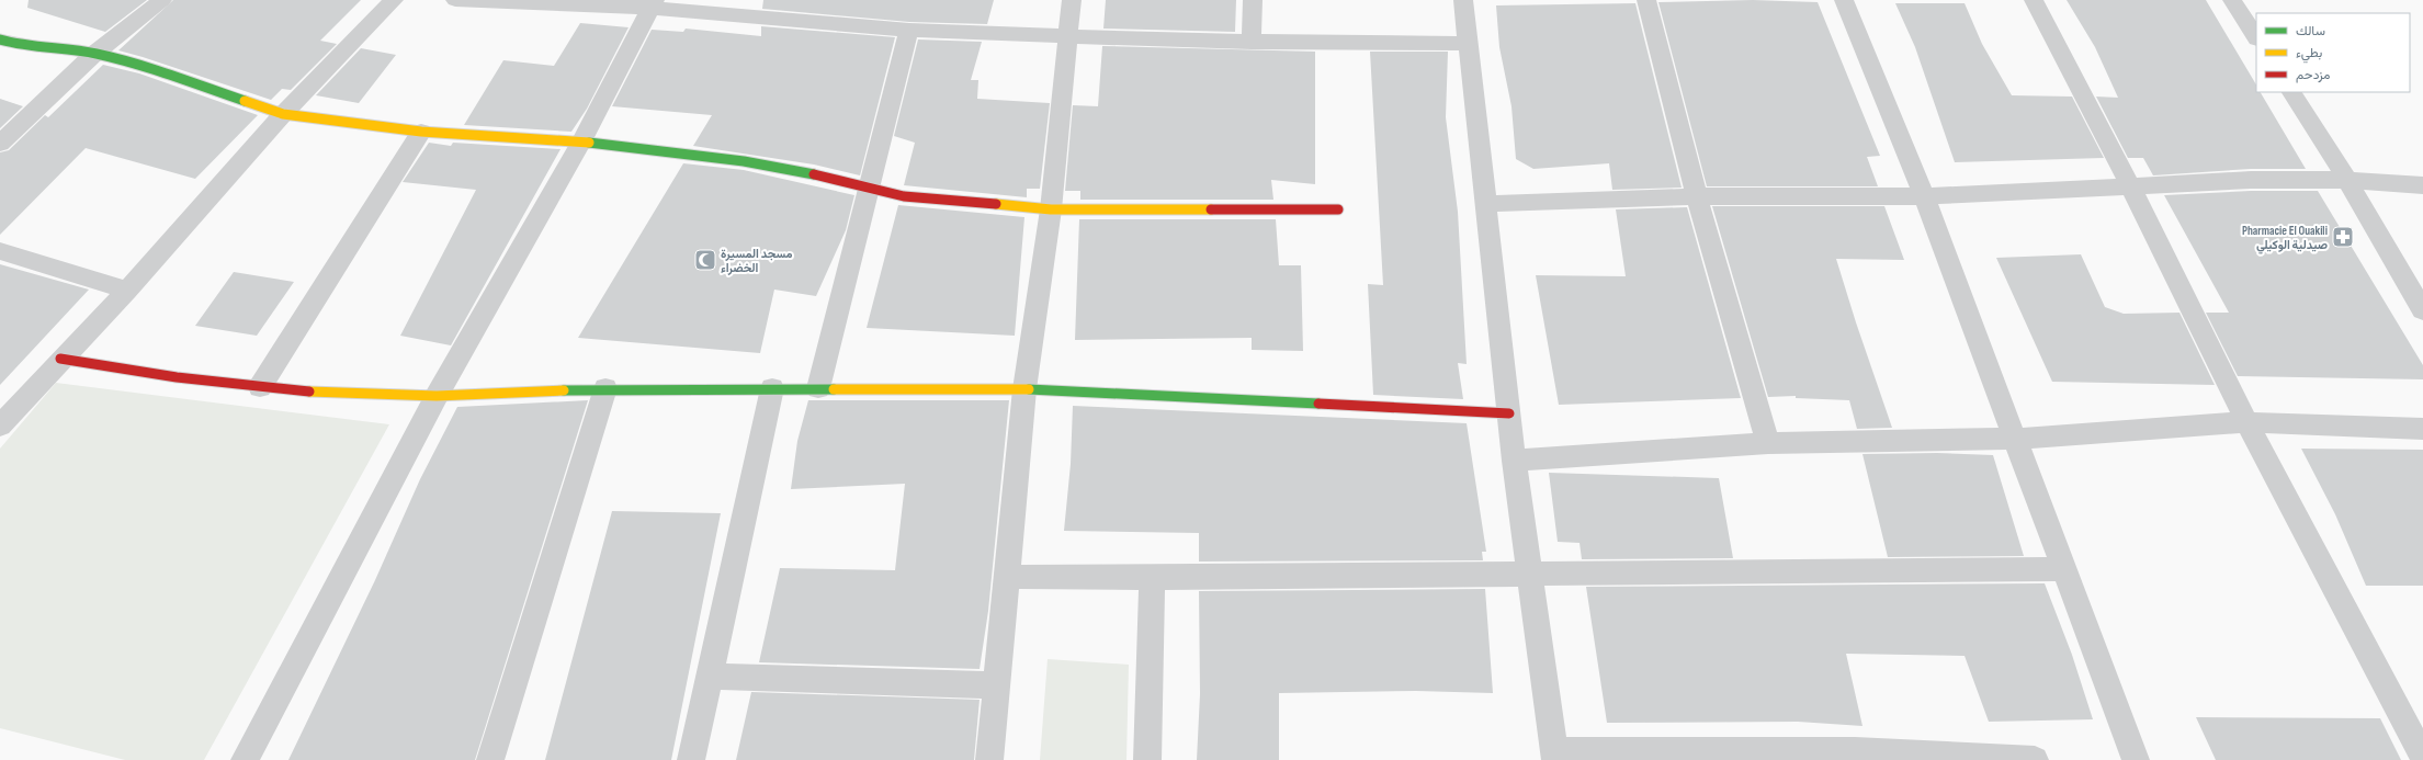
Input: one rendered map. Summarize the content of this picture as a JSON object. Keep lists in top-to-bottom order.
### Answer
{
  "places": {
    "pharmacy": ["Pharmacie El Ouakili صيدلية الوكيلي"],
    "mosque": ["مسجد المسيرة الخضراء"]
  },
  "legend": ["سالك", "بطيء", "مزدحم"]
}
